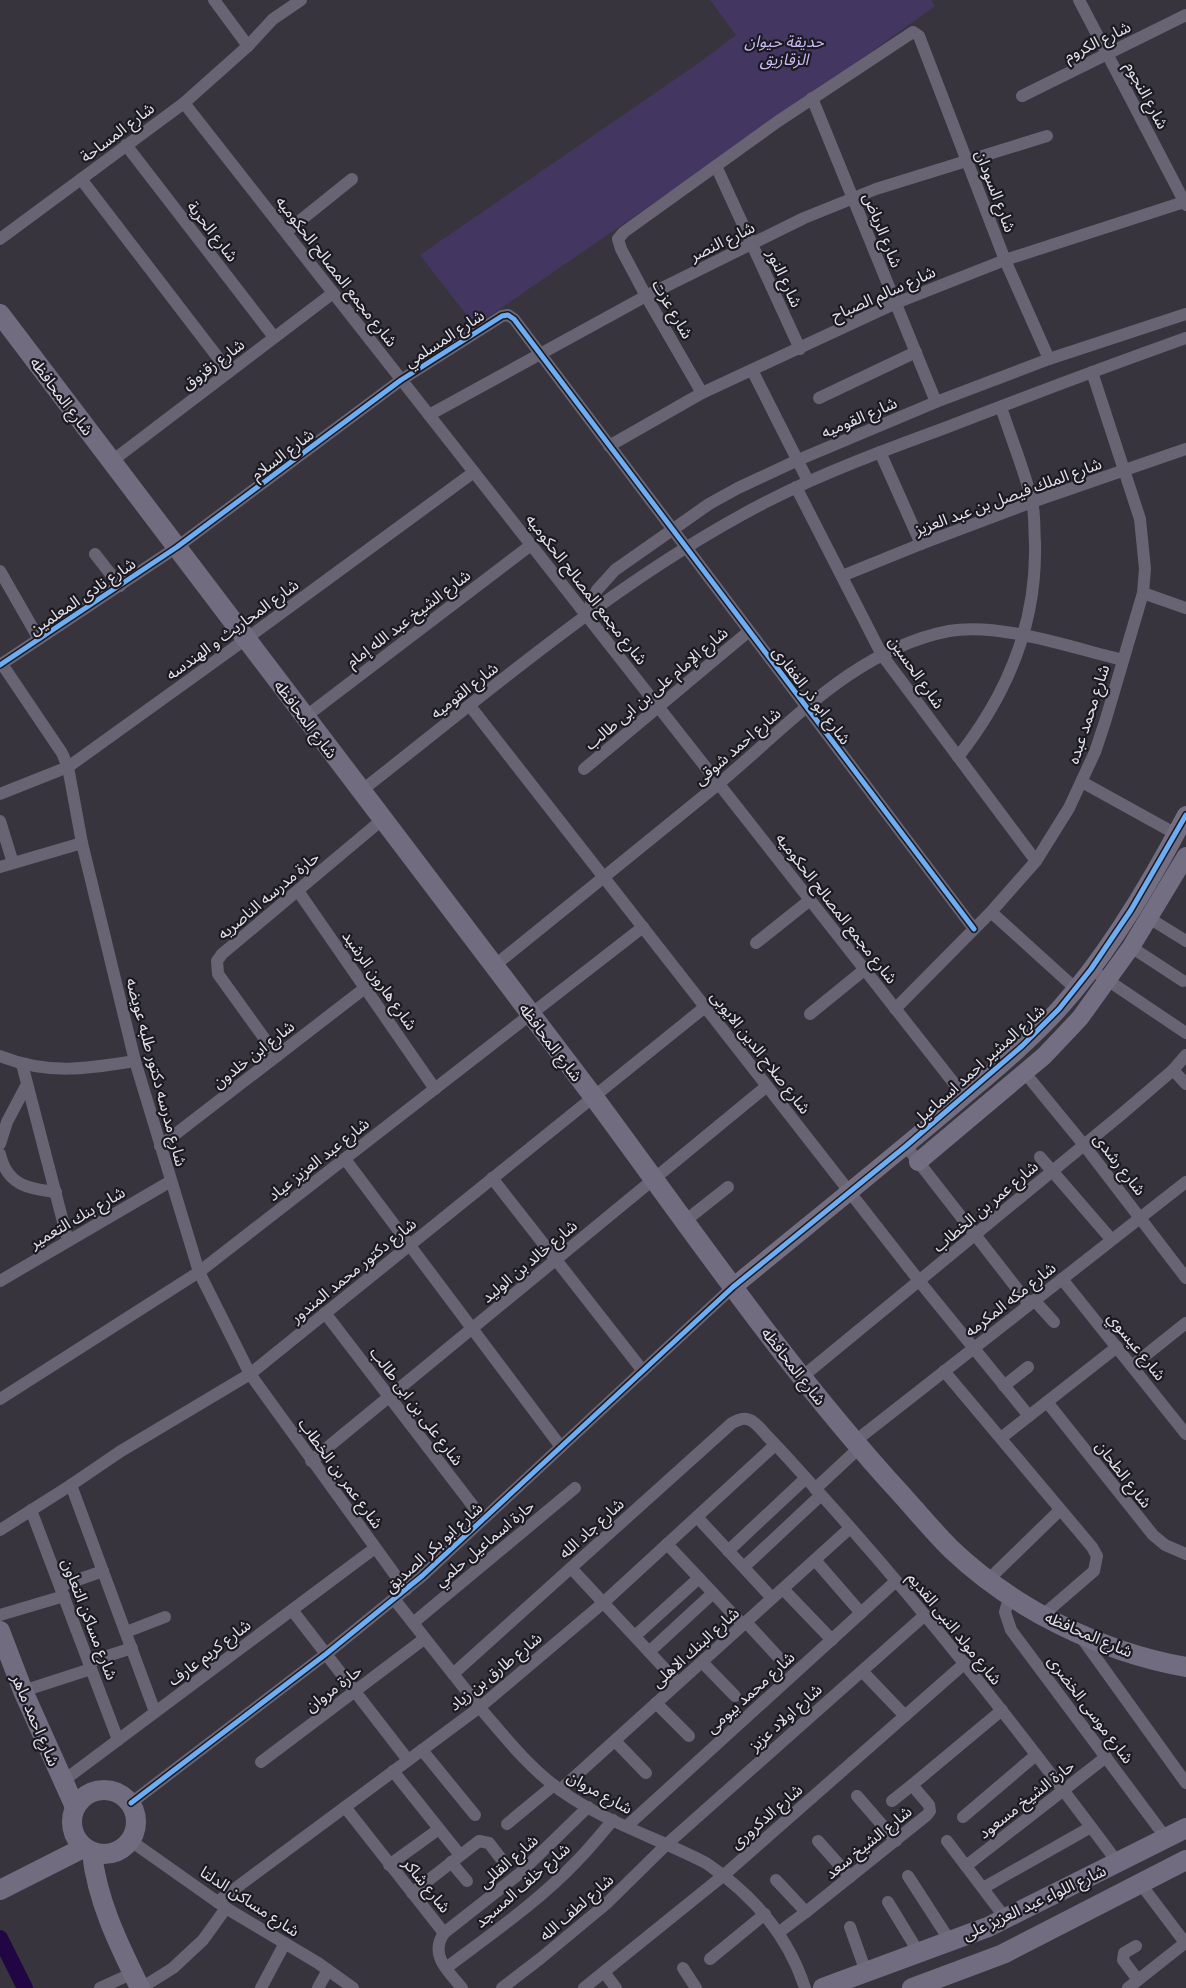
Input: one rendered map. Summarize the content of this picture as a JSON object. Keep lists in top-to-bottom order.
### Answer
{
  "streets": {
    "main road": ["شارع المحافظه", "شارع احمد ماهر", "شارع اللواء عبد العزيز على"],
    "street": [
      "شارع الكروم",
      "شارع النجوم",
      "شارع المساحة",
      "شارع السودان",
      "شارع الرياض",
      "شارع الحرية",
      "شارع النصر",
      "شارع مجمع المصالح الحكوميه",
      "شارع النور",
      "شارع سالم الصباح",
      "شارع عزت",
      "شارع المسلمي",
      "شارع زقزوق",
      "شارع القوميه",
      "شارع السلام",
      "شارع الملك فيصل بن عبد العزيز",
      "شارع نادى المعلمين",
      "شارع الشيخ عبد الله إمام",
      "شارع المحاريث و الهندسه",
      "شارع الحسين",
      "شارع الإمام على بن ابى طالب",
      "شارع ابو ذر الغفارى",
      "شارع محمد عبده",
      "شارع احمد شوقى",
      "حارة مدرسه الناصريه",
      "شارع هارون الرشيد",
      "شارع صلاح الدين الايوبى",
      "شارع ابن خلدون",
      "شارع المشير احمد اسماعيل",
      "شارع مدرسه دكتور طلبه عويضه",
      "شارع عبد العزيز عياد",
      "شارع رشدى",
      "شارع عمر بن الخطاب",
      "شارع بنك التعمير",
      "شارع خالد بن الوليد",
      "شارع دكتور محمد المندور",
      "شارع مكه المكرمه",
      "شارع عيسوي",
      "شارع على بن ابى طالب",
      "شارع الطحان",
      "شارع جاد الله",
      "حارة اسماعيل حلمي",
      "شارع ابو بكر الصديق",
      "شارع مساكن التعاون",
      "شارع مولد النبى القديم",
      "شارع البنك الاهلى",
      "شارع كريم عارف",
      "شارع طارق بن زياد",
      "حارة مروان",
      "شارع محمد بيومى",
      "شارع موسى الخضرى",
      "شارع اولاد عزيز",
      "شارع مروان",
      "حارة الشيخ مسعود",
      "شارع الدكرورى",
      "شارع الشيخ سعد",
      "شارع القللى",
      "شارع شاكر",
      "شارع خلف المسجد",
      "شارع مساكن الدلتا",
      "شارع لطف الله"
    ]
  },
  "crossings": [
    ["شارع الكروم", "شارع النجوم"],
    ["شارع النجوم", "شارع سالم الصباح"],
    ["شارع المساحة", "شارع الحرية"],
    ["شارع المساحة", "شارع مجمع المصالح الحكوميه"],
    ["شارع السودان", "شارع الرياض"],
    ["شارع السودان", "شارع النصر"],
    ["شارع السودان", "شارع سالم الصباح"],
    ["شارع السودان", "شارع القوميه"],
    ["شارع الرياض", "شارع النصر"],
    ["شارع الرياض", "شارع سالم الصباح"],
    ["شارع الرياض", "شارع القوميه"],
    ["شارع الحرية", "شارع زقزوق"],
    ["شارع النصر", "شارع مجمع المصالح الحكوميه"],
    ["شارع النصر", "شارع النور"],
    ["شارع النصر", "شارع عزت"],
    ["شارع النصر", "شارع المسلمي"],
    ["شارع النصر", "شارع ابو ذر الغفارى"],
    ["شارع مجمع المصالح الحكوميه", "شارع المسلمي"],
    ["شارع مجمع المصالح الحكوميه", "شارع زقزوق"],
    ["شارع مجمع المصالح الحكوميه", "شارع القوميه"],
    ["شارع مجمع المصالح الحكوميه", "شارع السلام"],
    ["شارع مجمع المصالح الحكوميه", "شارع الشيخ عبد الله إمام"],
    ["شارع مجمع المصالح الحكوميه", "شارع المحاريث و الهندسه"],
    ["شارع مجمع المصالح الحكوميه", "شارع الإمام على بن ابى طالب"],
    ["شارع مجمع المصالح الحكوميه", "شارع محمد عبده"],
    ["شارع مجمع المصالح الحكوميه", "شارع احمد شوقى"],
    ["شارع مجمع المصالح الحكوميه", "شارع المشير احمد اسماعيل"],
    ["شارع النور", "شارع سالم الصباح"],
    ["شارع النور", "شارع عزت"],
    ["شارع سالم الصباح", "شارع عزت"],
    ["شارع سالم الصباح", "شارع ابو ذر الغفارى"],
    ["شارع المسلمي", "شارع السلام"],
    ["شارع المسلمي", "شارع ابو ذر الغفارى"],
    ["شارع زقزوق", "شارع المحافظه"],
    ["شارع المحافظه", "شارع القوميه"],
    ["شارع المحافظه", "شارع السلام"],
    ["شارع المحافظه", "شارع نادى المعلمين"],
    ["شارع المحافظه", "شارع الشيخ عبد الله إمام"],
    ["شارع المحافظه", "شارع المحاريث و الهندسه"],
    ["شارع المحافظه", "شارع احمد شوقى"],
    ["شارع المحافظه", "حارة مدرسه الناصريه"],
    ["شارع المحافظه", "شارع المشير احمد اسماعيل"],
    ["شارع المحافظه", "شارع عبد العزيز عياد"],
    ["شارع المحافظه", "شارع عمر بن الخطاب"],
    ["شارع المحافظه", "شارع خالد بن الوليد"],
    ["شارع المحافظه", "شارع دكتور محمد المندور"],
    ["شارع المحافظه", "شارع مكه المكرمه"],
    ["شارع المحافظه", "شارع ابو بكر الصديق"],
    ["شارع المحافظه", "شارع موسى الخضرى"],
    ["شارع القوميه", "شارع الحسين"],
    ["شارع القوميه", "شارع ابو ذر الغفارى"],
    ["شارع القوميه", "شارع محمد عبده"],
    ["شارع القوميه", "شارع صلاح الدين الايوبى"],
    ["شارع السلام", "شارع نادى المعلمين"],
    ["شارع الملك فيصل بن عبد العزيز", "شارع الحسين"],
    ["شارع الملك فيصل بن عبد العزيز", "شارع محمد عبده"],
    ["شارع نادى المعلمين", "شارع مدرسه دكتور طلبه عويضه"],
    ["شارع المحاريث و الهندسه", "شارع مدرسه دكتور طلبه عويضه"],
    ["شارع الحسين", "شارع محمد عبده"],
    ["شارع الحسين", "شارع احمد شوقى"],
    ["شارع الإمام على بن ابى طالب", "شارع ابو ذر الغفارى"],
    ["شارع ابو ذر الغفارى", "شارع محمد عبده"],
    ["شارع ابو ذر الغفارى", "شارع احمد شوقى"],
    ["شارع محمد عبده", "شارع احمد شوقى"],
    ["شارع احمد شوقى", "شارع صلاح الدين الايوبى"],
    ["حارة مدرسه الناصريه", "شارع هارون الرشيد"],
    ["حارة مدرسه الناصريه", "شارع ابن خلدون"],
    ["شارع هارون الرشيد", "شارع ابن خلدون"],
    ["شارع هارون الرشيد", "شارع عبد العزيز عياد"],
    ["شارع صلاح الدين الايوبى", "شارع المشير احمد اسماعيل"],
    ["شارع صلاح الدين الايوبى", "شارع عبد العزيز عياد"],
    ["شارع صلاح الدين الايوبى", "شارع عمر بن الخطاب"],
    ["شارع صلاح الدين الايوبى", "شارع خالد بن الوليد"],
    ["شارع صلاح الدين الايوبى", "شارع دكتور محمد المندور"],
    ["شارع صلاح الدين الايوبى", "شارع مكه المكرمه"],
    ["شارع ابن خلدون", "شارع مدرسه دكتور طلبه عويضه"],
    ["شارع المشير احمد اسماعيل", "شارع رشدى"],
    ["شارع المشير احمد اسماعيل", "شارع ابو بكر الصديق"],
    ["شارع مدرسه دكتور طلبه عويضه", "شارع عبد العزيز عياد"],
    ["شارع مدرسه دكتور طلبه عويضه", "شارع عمر بن الخطاب"],
    ["شارع مدرسه دكتور طلبه عويضه", "شارع بنك التعمير"],
    ["شارع مدرسه دكتور طلبه عويضه", "شارع دكتور محمد المندور"],
    ["شارع رشدى", "شارع عمر بن الخطاب"],
    ["شارع رشدى", "شارع مكه المكرمه"],
    ["شارع عمر بن الخطاب", "شارع خالد بن الوليد"],
    ["شارع عمر بن الخطاب", "شارع دكتور محمد المندور"],
    ["شارع عمر بن الخطاب", "شارع ابو بكر الصديق"],
    ["شارع عمر بن الخطاب", "شارع كريم عارف"],
    ["شارع خالد بن الوليد", "شارع على بن ابى طالب"],
    ["شارع دكتور محمد المندور", "شارع على بن ابى طالب"],
    ["شارع دكتور محمد المندور", "شارع مساكن التعاون"],
    ["شارع مكه المكرمه", "شارع عيسوي"],
    ["شارع مكه المكرمه", "شارع مولد النبى القديم"],
    ["شارع على بن ابى طالب", "شارع ابو بكر الصديق"],
    ["شارع جاد الله", "شارع مولد النبى القديم"],
    ["شارع جاد الله", "شارع مروان"],
    ["حارة اسماعيل حلمي", "شارع مروان"],
    ["شارع ابو بكر الصديق", "شارع احمد ماهر"],
    ["شارع ابو بكر الصديق", "شارع مروان"],
    ["شارع ابو بكر الصديق", "شارع مساكن الدلتا"],
    ["شارع مساكن التعاون", "شارع كريم عارف"],
    ["شارع مولد النبى القديم", "شارع البنك الاهلى"],
    ["شارع مولد النبى القديم", "شارع طارق بن زياد"],
    ["شارع مولد النبى القديم", "شارع محمد بيومى"],
    ["شارع مولد النبى القديم", "شارع اولاد عزيز"],
    ["شارع مولد النبى القديم", "حارة الشيخ مسعود"],
    ["شارع مولد النبى القديم", "شارع الدكرورى"],
    ["شارع مولد النبى القديم", "شارع الشيخ سعد"],
    ["شارع مولد النبى القديم", "شارع اللواء عبد العزيز على"],
    ["شارع البنك الاهلى", "شارع مروان"],
    ["شارع كريم عارف", "شارع احمد ماهر"],
    ["شارع طارق بن زياد", "شارع مروان"],
    ["شارع طارق بن زياد", "شارع شاكر"],
    ["شارع طارق بن زياد", "شارع مساكن الدلتا"],
    ["حارة مروان", "شارع مروان"],
    ["شارع محمد بيومى", "شارع مروان"],
    ["شارع موسى الخضرى", "حارة الشيخ مسعود"],
    ["شارع موسى الخضرى", "شارع اللواء عبد العزيز على"],
    ["شارع اولاد عزيز", "شارع مروان"],
    ["شارع اولاد عزيز", "شارع لطف الله"],
    ["شارع احمد ماهر", "شارع مساكن الدلتا"],
    ["شارع مروان", "شارع الدكرورى"],
    ["شارع مروان", "شارع الشيخ سعد"],
    ["شارع مروان", "شارع القللى"],
    ["شارع مروان", "شارع خلف المسجد"],
    ["شارع مروان", "شارع لطف الله"],
    ["شارع القللى", "شارع شاكر"],
    ["شارع شاكر", "شارع خلف المسجد"]
  ],
  "parks": ["حديقة حيوان الزقازيق"]
}
